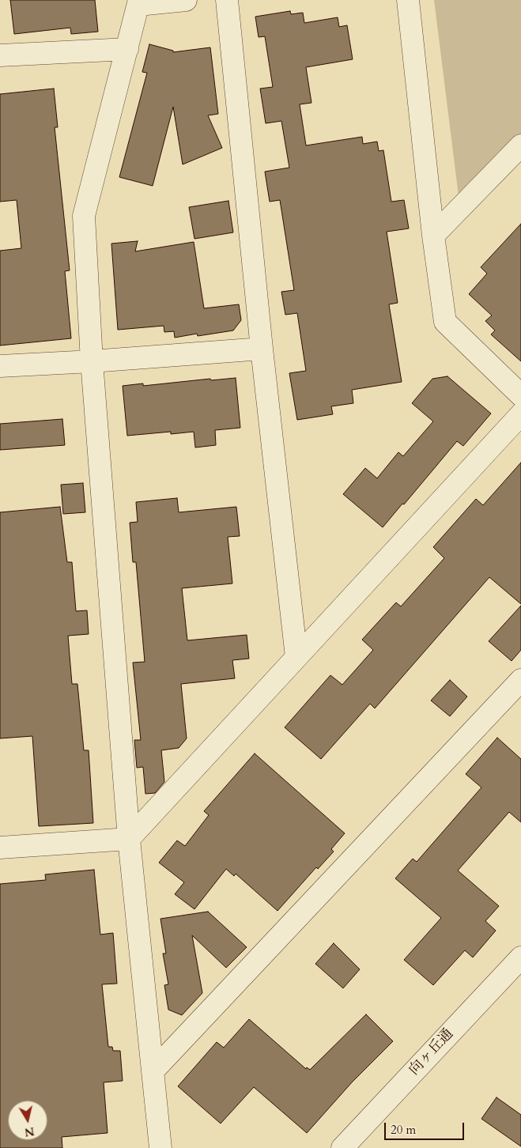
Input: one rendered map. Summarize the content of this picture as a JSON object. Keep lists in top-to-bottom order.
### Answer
{
  "streets": {
    "street": ["向ヶ丘通"]
  },
  "scale_bar": "20 m",
  "north": "bottom"
}
